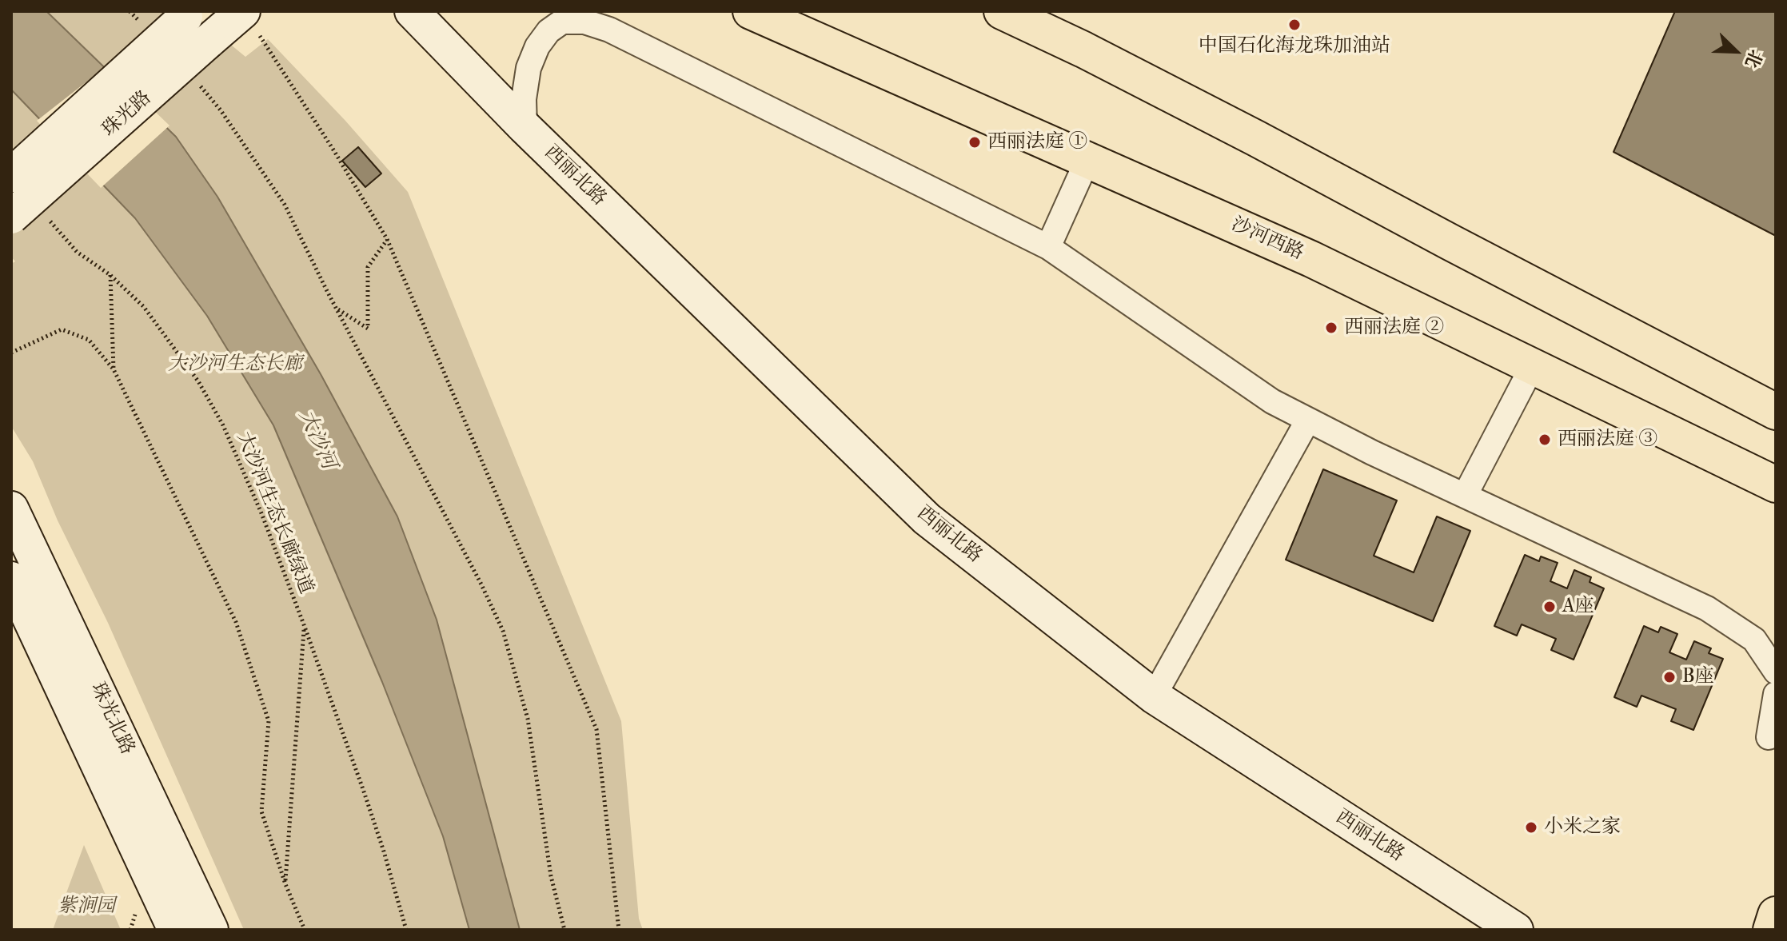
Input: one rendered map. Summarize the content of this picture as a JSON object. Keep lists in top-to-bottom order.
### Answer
{
  "streets": {
    "main road": ["沙河西路"],
    "street": ["珠光路", "西丽北路", "珠光北路"],
    "path": ["大沙河生态长廊绿道"]
  },
  "water": ["大沙河"],
  "parks": ["大沙河生态长廊", "紫涧园"],
  "places": [
    "中国石化海龙珠加油站",
    "西丽法庭 ①",
    "西丽法庭 ②",
    "西丽法庭 ③",
    "A座",
    "B座",
    "小米之家"
  ],
  "north": "bottom right"
}
